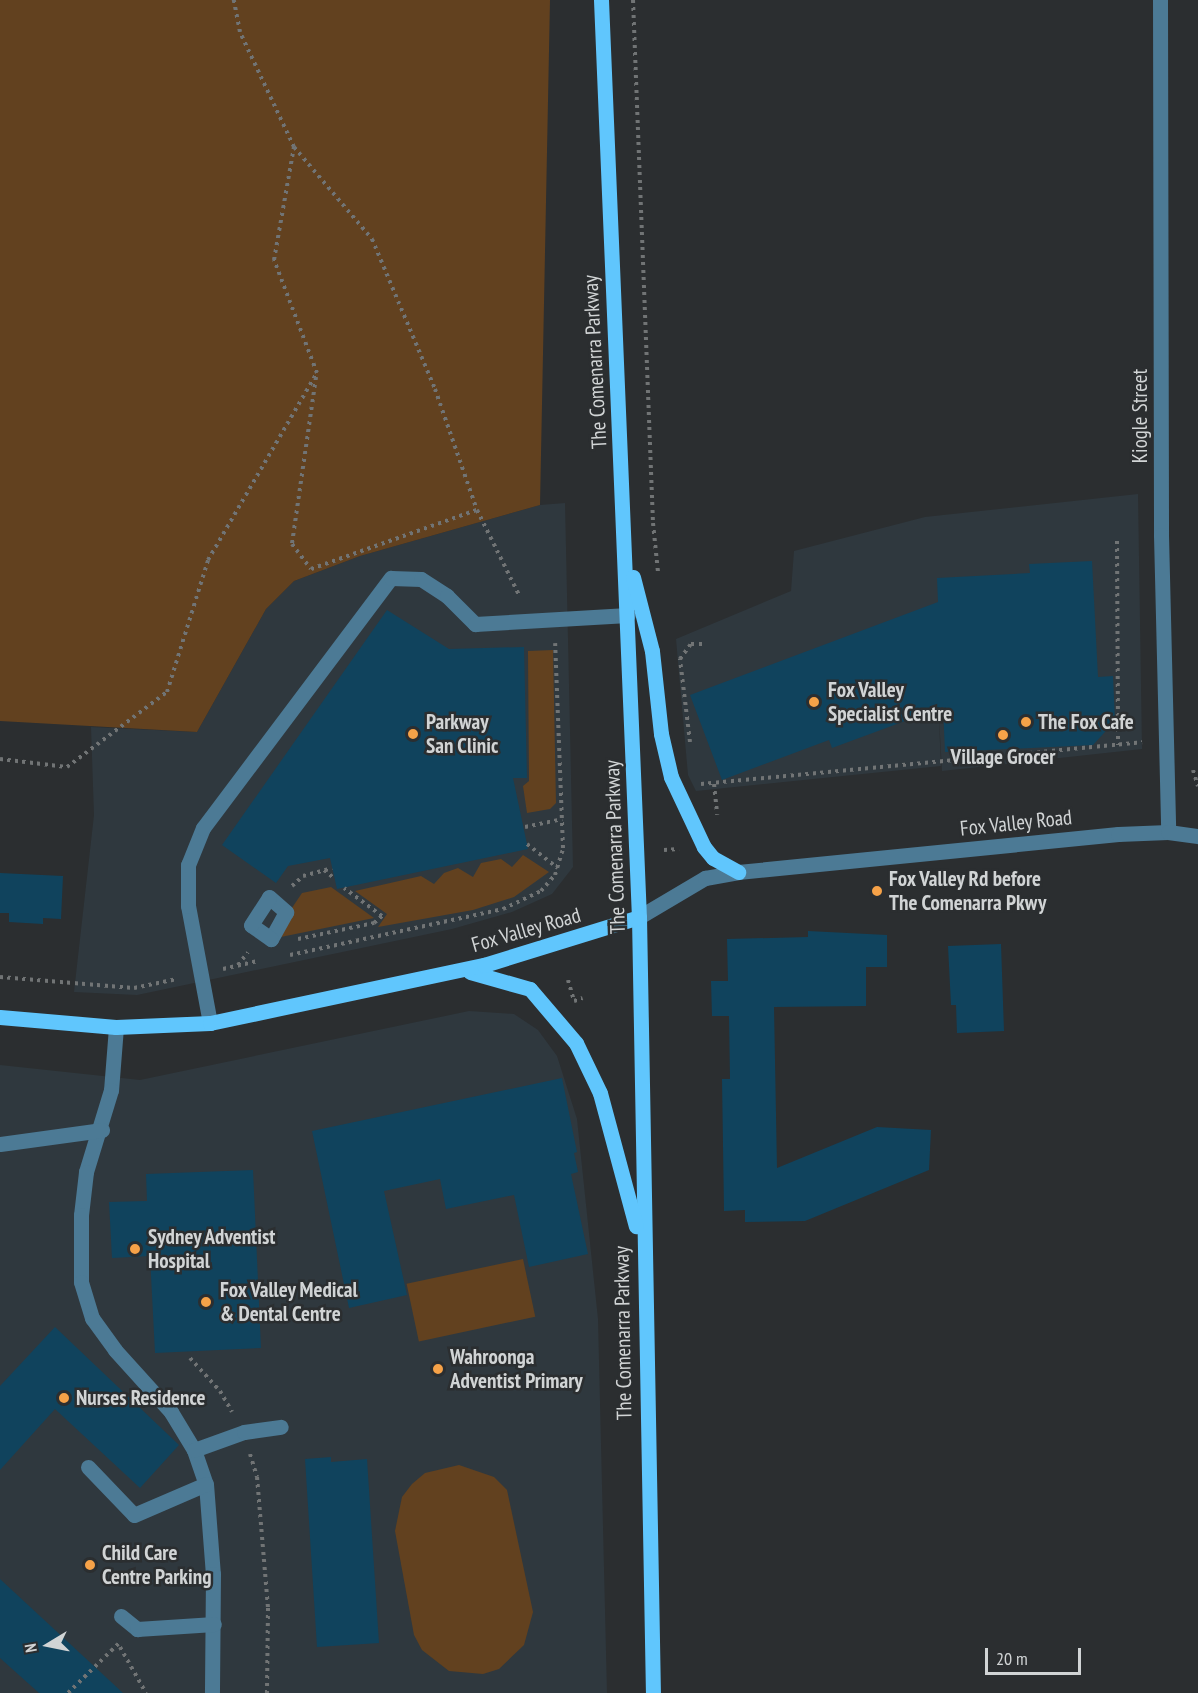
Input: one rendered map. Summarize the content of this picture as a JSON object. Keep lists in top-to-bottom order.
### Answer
{
  "streets": {
    "main road": ["The Comenarra Parkway", "Fox Valley Road"],
    "street": ["Kiogle Street"]
  },
  "crossings": [
    ["The Comenarra Parkway", "Fox Valley Road"],
    ["Kiogle Street", "Fox Valley Road"]
  ],
  "places": [
    "Fox Valley Specialist Centre",
    "The Fox Cafe",
    "Parkway San Clinic",
    "Village Grocer",
    "Fox Valley Rd before The Comenarra Pkwy",
    "Sydney Adventist Hospital",
    "Fox Valley Medical & Dental Centre",
    "Wahroonga Adventist Primary",
    "Nurses Residence",
    "Child Care Centre Parking"
  ],
  "scale_bar": "20 m",
  "north": "left"
}
